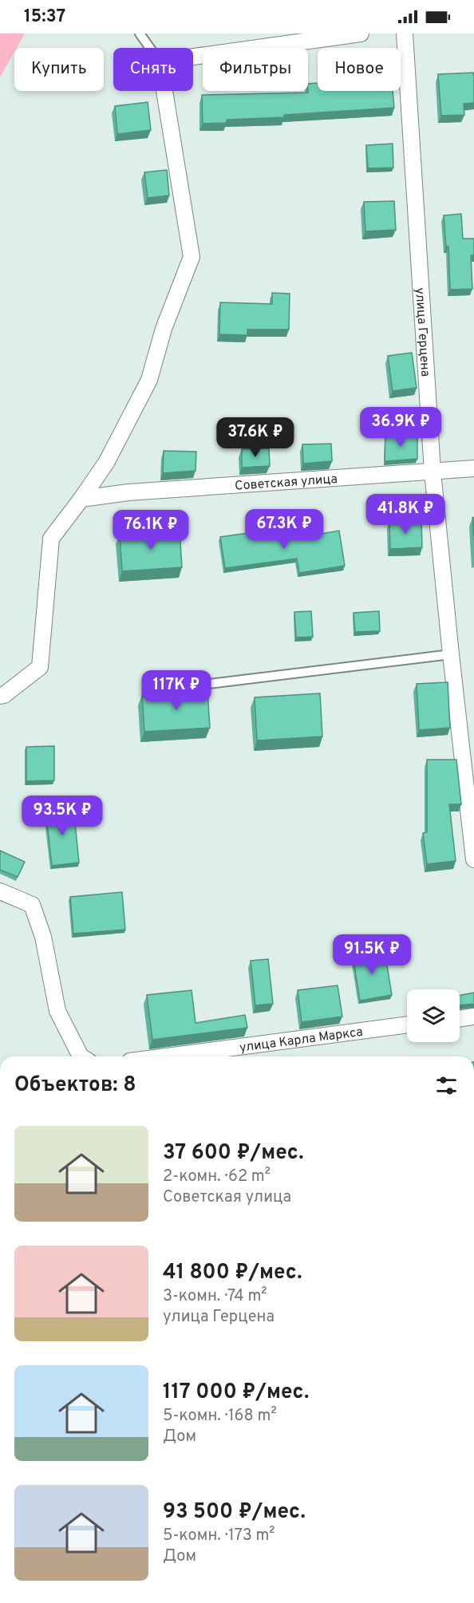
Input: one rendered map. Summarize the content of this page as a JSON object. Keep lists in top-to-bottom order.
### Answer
{
  "streets": {
    "street": ["улица Герцена", "Советская улица", "улица Карла Маркса"]
  },
  "crossings": [
    ["улица Герцена", "Советская улица"]
  ],
  "page": {
    "status": "15:37",
    "chip": [
      "Купить",
      "Снять",
      "Фильтры",
      "Новое"
    ],
    "price": [
      "36.9K ₽",
      "37.6K ₽",
      "41.8K ₽",
      "67.3K ₽",
      "76.1K ₽",
      "117K ₽",
      "93.5K ₽",
      "91.5K ₽"
    ],
    "heading": "Объектов: 8",
    "list": [
      {
        "name": "37 600 ₽/мес.",
        "note": "2-комн. · 62 m² · Советская улица"
      },
      {
        "name": "41 800 ₽/мес.",
        "note": "3-комн. · 74 m² · улица Герцена"
      },
      {
        "name": "117 000 ₽/мес.",
        "note": "5-комн. · 168 m² · Дом"
      },
      {
        "name": "93 500 ₽/мес.",
        "note": "5-комн. · 173 m² · Дом"
      }
    ]
  }
}
